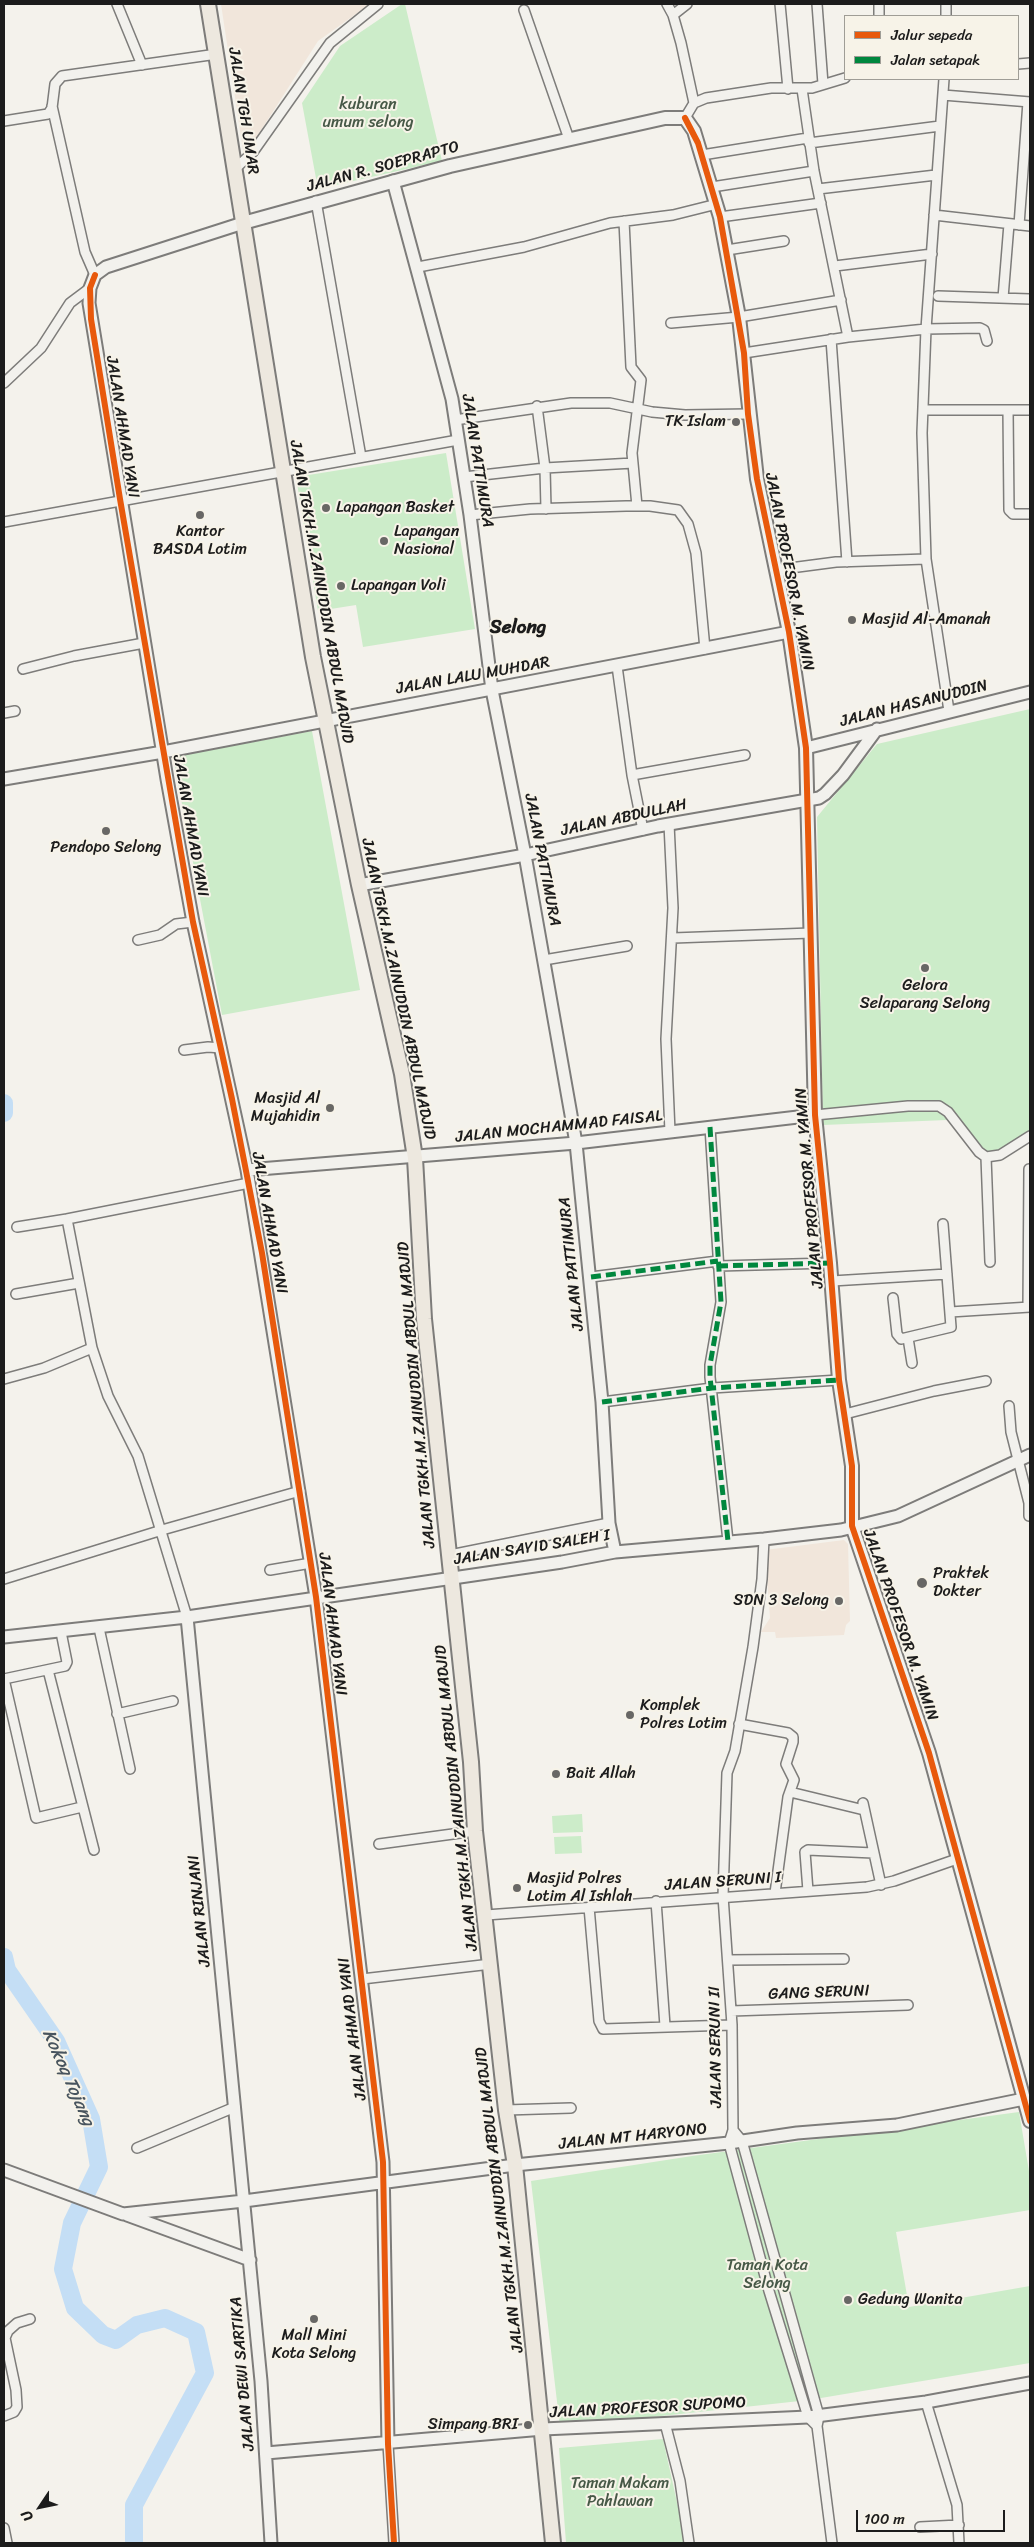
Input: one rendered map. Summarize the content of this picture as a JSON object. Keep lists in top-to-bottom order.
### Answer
{
  "streets": {
    "main road": [
      "JALAN TGH UMAR",
      "JALAN R. SOEPRAPTO",
      "JALAN PROFESOR M. YAMIN",
      "JALAN TGKH.M.ZAINUDDIN ABDUL MADJID"
    ],
    "street": [
      "JALAN AHMAD YANI",
      "JALAN PATTIMURA",
      "JALAN LALU MUHDAR",
      "JALAN HASANUDDIN",
      "JALAN ABDULLAH",
      "JALAN MOCHAMMAD FAISAL",
      "JALAN SAYID SALEH I",
      "JALAN SERUNI I",
      "JALAN RINJANI",
      "GANG SERUNI",
      "JALAN SERUNI II",
      "JALAN MT HARYONO",
      "JALAN DEWI SARTIKA",
      "JALAN PROFESOR SUPOMO"
    ]
  },
  "crossings": [
    ["JALAN TGH UMAR", "JALAN R. SOEPRAPTO"],
    ["JALAN TGH UMAR", "JALAN TGKH.M.ZAINUDDIN ABDUL MADJID"],
    ["JALAN R. SOEPRAPTO", "JALAN AHMAD YANI"],
    ["JALAN R. SOEPRAPTO", "JALAN PATTIMURA"],
    ["JALAN R. SOEPRAPTO", "JALAN PROFESOR M. YAMIN"],
    ["JALAN R. SOEPRAPTO", "JALAN TGKH.M.ZAINUDDIN ABDUL MADJID"],
    ["JALAN AHMAD YANI", "JALAN LALU MUHDAR"],
    ["JALAN AHMAD YANI", "JALAN MOCHAMMAD FAISAL"],
    ["JALAN AHMAD YANI", "JALAN SAYID SALEH I"],
    ["JALAN AHMAD YANI", "JALAN MT HARYONO"],
    ["JALAN AHMAD YANI", "JALAN PROFESOR SUPOMO"],
    ["JALAN PATTIMURA", "JALAN LALU MUHDAR"],
    ["JALAN PATTIMURA", "JALAN ABDULLAH"],
    ["JALAN PATTIMURA", "JALAN MOCHAMMAD FAISAL"],
    ["JALAN PATTIMURA", "JALAN SAYID SALEH I"],
    ["JALAN PROFESOR M. YAMIN", "JALAN LALU MUHDAR"],
    ["JALAN PROFESOR M. YAMIN", "JALAN HASANUDDIN"],
    ["JALAN PROFESOR M. YAMIN", "JALAN ABDULLAH"],
    ["JALAN PROFESOR M. YAMIN", "JALAN MOCHAMMAD FAISAL"],
    ["JALAN PROFESOR M. YAMIN", "JALAN SAYID SALEH I"],
    ["JALAN PROFESOR M. YAMIN", "JALAN SERUNI I"],
    ["JALAN PROFESOR M. YAMIN", "JALAN MT HARYONO"],
    ["JALAN TGKH.M.ZAINUDDIN ABDUL MADJID", "JALAN LALU MUHDAR"],
    ["JALAN TGKH.M.ZAINUDDIN ABDUL MADJID", "JALAN ABDULLAH"],
    ["JALAN TGKH.M.ZAINUDDIN ABDUL MADJID", "JALAN MOCHAMMAD FAISAL"],
    ["JALAN TGKH.M.ZAINUDDIN ABDUL MADJID", "JALAN SAYID SALEH I"],
    ["JALAN TGKH.M.ZAINUDDIN ABDUL MADJID", "JALAN SERUNI I"],
    ["JALAN TGKH.M.ZAINUDDIN ABDUL MADJID", "JALAN MT HARYONO"],
    ["JALAN TGKH.M.ZAINUDDIN ABDUL MADJID", "JALAN PROFESOR SUPOMO"],
    ["JALAN HASANUDDIN", "JALAN ABDULLAH"],
    ["JALAN SAYID SALEH I", "JALAN RINJANI"],
    ["JALAN SAYID SALEH I", "JALAN SERUNI II"],
    ["JALAN SERUNI I", "JALAN SERUNI II"],
    ["JALAN RINJANI", "JALAN MT HARYONO"],
    ["JALAN RINJANI", "JALAN DEWI SARTIKA"],
    ["GANG SERUNI", "JALAN SERUNI II"],
    ["JALAN SERUNI II", "JALAN MT HARYONO"],
    ["JALAN SERUNI II", "JALAN PROFESOR SUPOMO"],
    ["JALAN MT HARYONO", "JALAN DEWI SARTIKA"],
    ["JALAN DEWI SARTIKA", "JALAN PROFESOR SUPOMO"]
  ],
  "districts": ["Selong"],
  "water": ["Kokoq Tojang"],
  "parks": ["kuburan umum selong", "Taman Kota Selong", "Taman Makam Pahlawan"],
  "places": [
    "TK Islam",
    "Lapangan Basket",
    "Kantor BASDA Lotim",
    "Lapangan Nasional",
    "Lapangan Voli",
    "Masjid Al-Amanah",
    "Pendopo Selong",
    "Gelora Selaparang Selong",
    "Masjid Al Mujahidin",
    "Praktek Dokter",
    "SDN 3 Selong",
    "Komplek Polres Lotim",
    "Bait Allah",
    "Masjid Polres Lotim Al Ishlah",
    "Gedung Wanita",
    "Mall Mini Kota Selong",
    "Simpang BRI"
  ],
  "legend": ["Jalur sepeda", "Jalan setapak"],
  "scale_bar": "100 m",
  "north": "bottom left"
}
